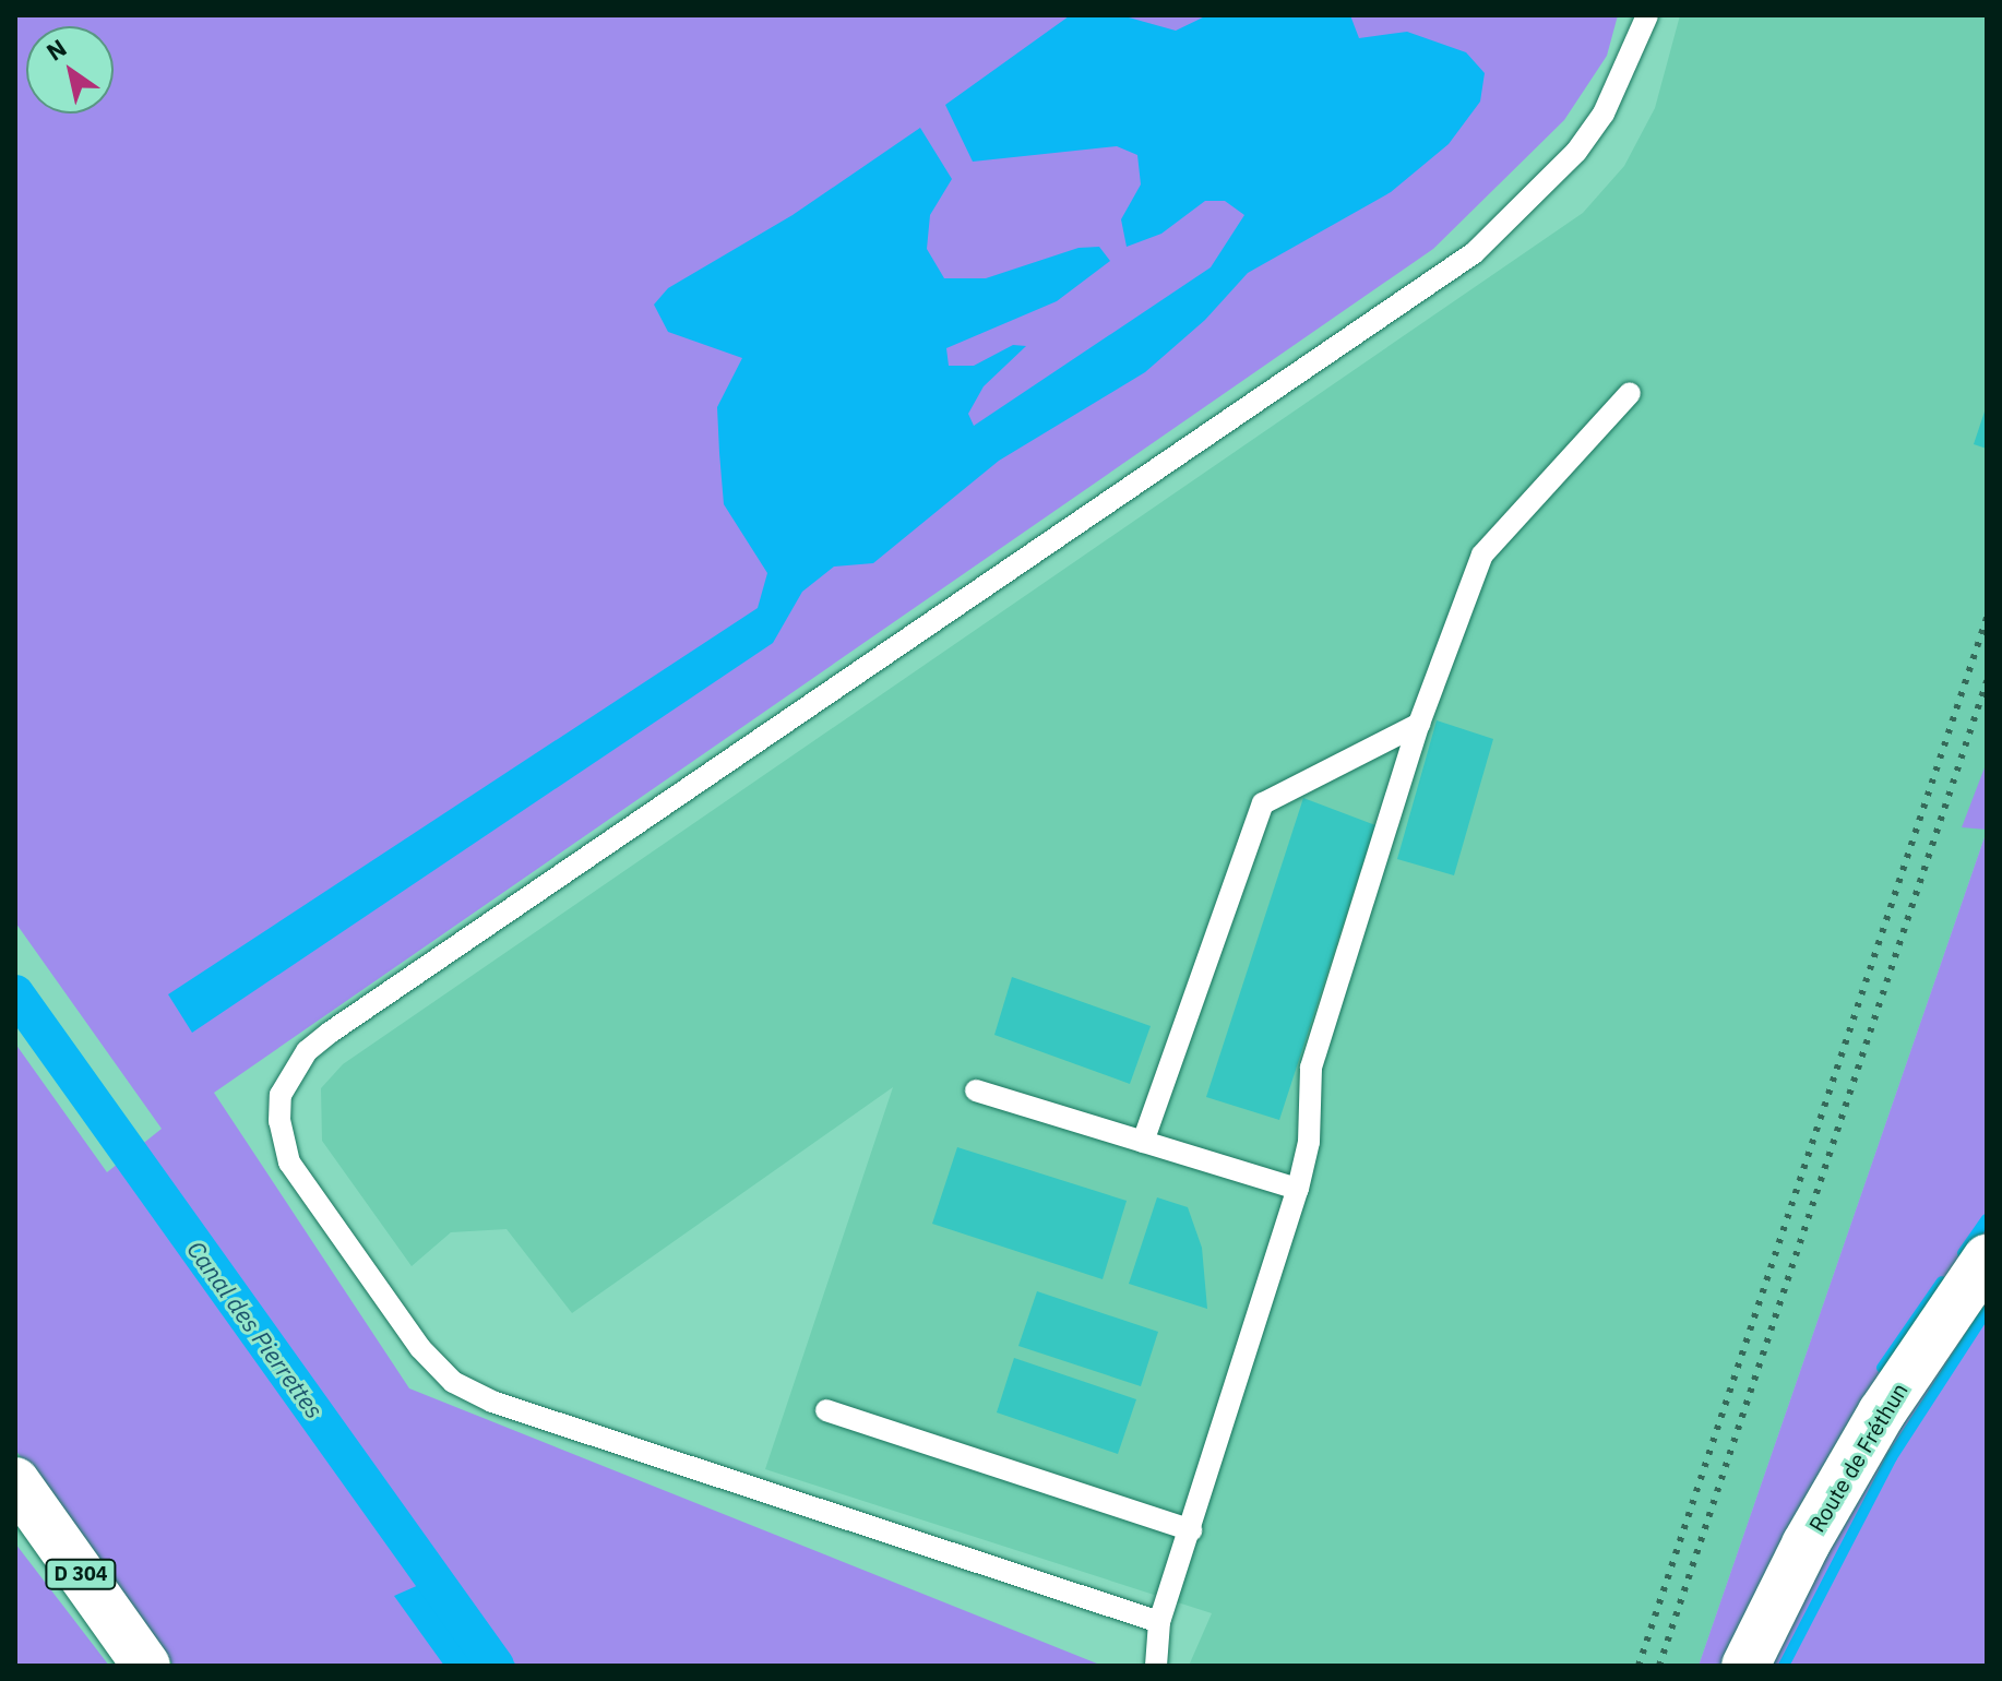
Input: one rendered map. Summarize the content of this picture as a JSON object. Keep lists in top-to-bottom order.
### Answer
{
  "streets": {
    "street": ["Route de Fréthun", "D 304"]
  },
  "water": ["Canal des Pierrettes"],
  "north": "top left"
}
